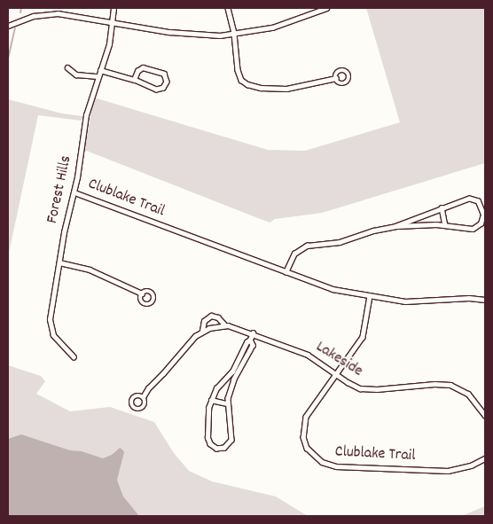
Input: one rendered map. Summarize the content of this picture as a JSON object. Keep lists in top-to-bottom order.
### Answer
{
  "streets": {
    "street": ["Forest Hills", "Clublake Trail", "Lakeside"]
  },
  "crossings": [
    ["Forest Hills", "Clublake Trail"],
    ["Clublake Trail", "Lakeside"]
  ]
}
